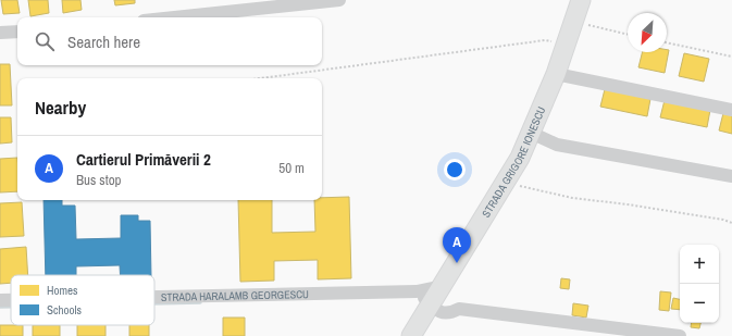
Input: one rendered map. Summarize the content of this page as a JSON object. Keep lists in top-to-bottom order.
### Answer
{
  "streets": {
    "main road": ["STRADA GRIGORE IONESCU"],
    "street": ["STRADA HARALAMB GEORGESCU"]
  },
  "crossings": [
    ["STRADA GRIGORE IONESCU", "STRADA HARALAMB GEORGESCU"]
  ],
  "legend": ["Homes", "Schools"],
  "north": "bottom left",
  "page": {
    "search": "Search here",
    "heading": "Nearby",
    "list": [
      {
        "mark": "A",
        "name": "Cartierul Primăverii 2",
        "note": "Bus stop",
        "value": "50 m"
      }
    ],
    "pins": "A",
    "map_buttons": ["+", "−"]
  }
}
